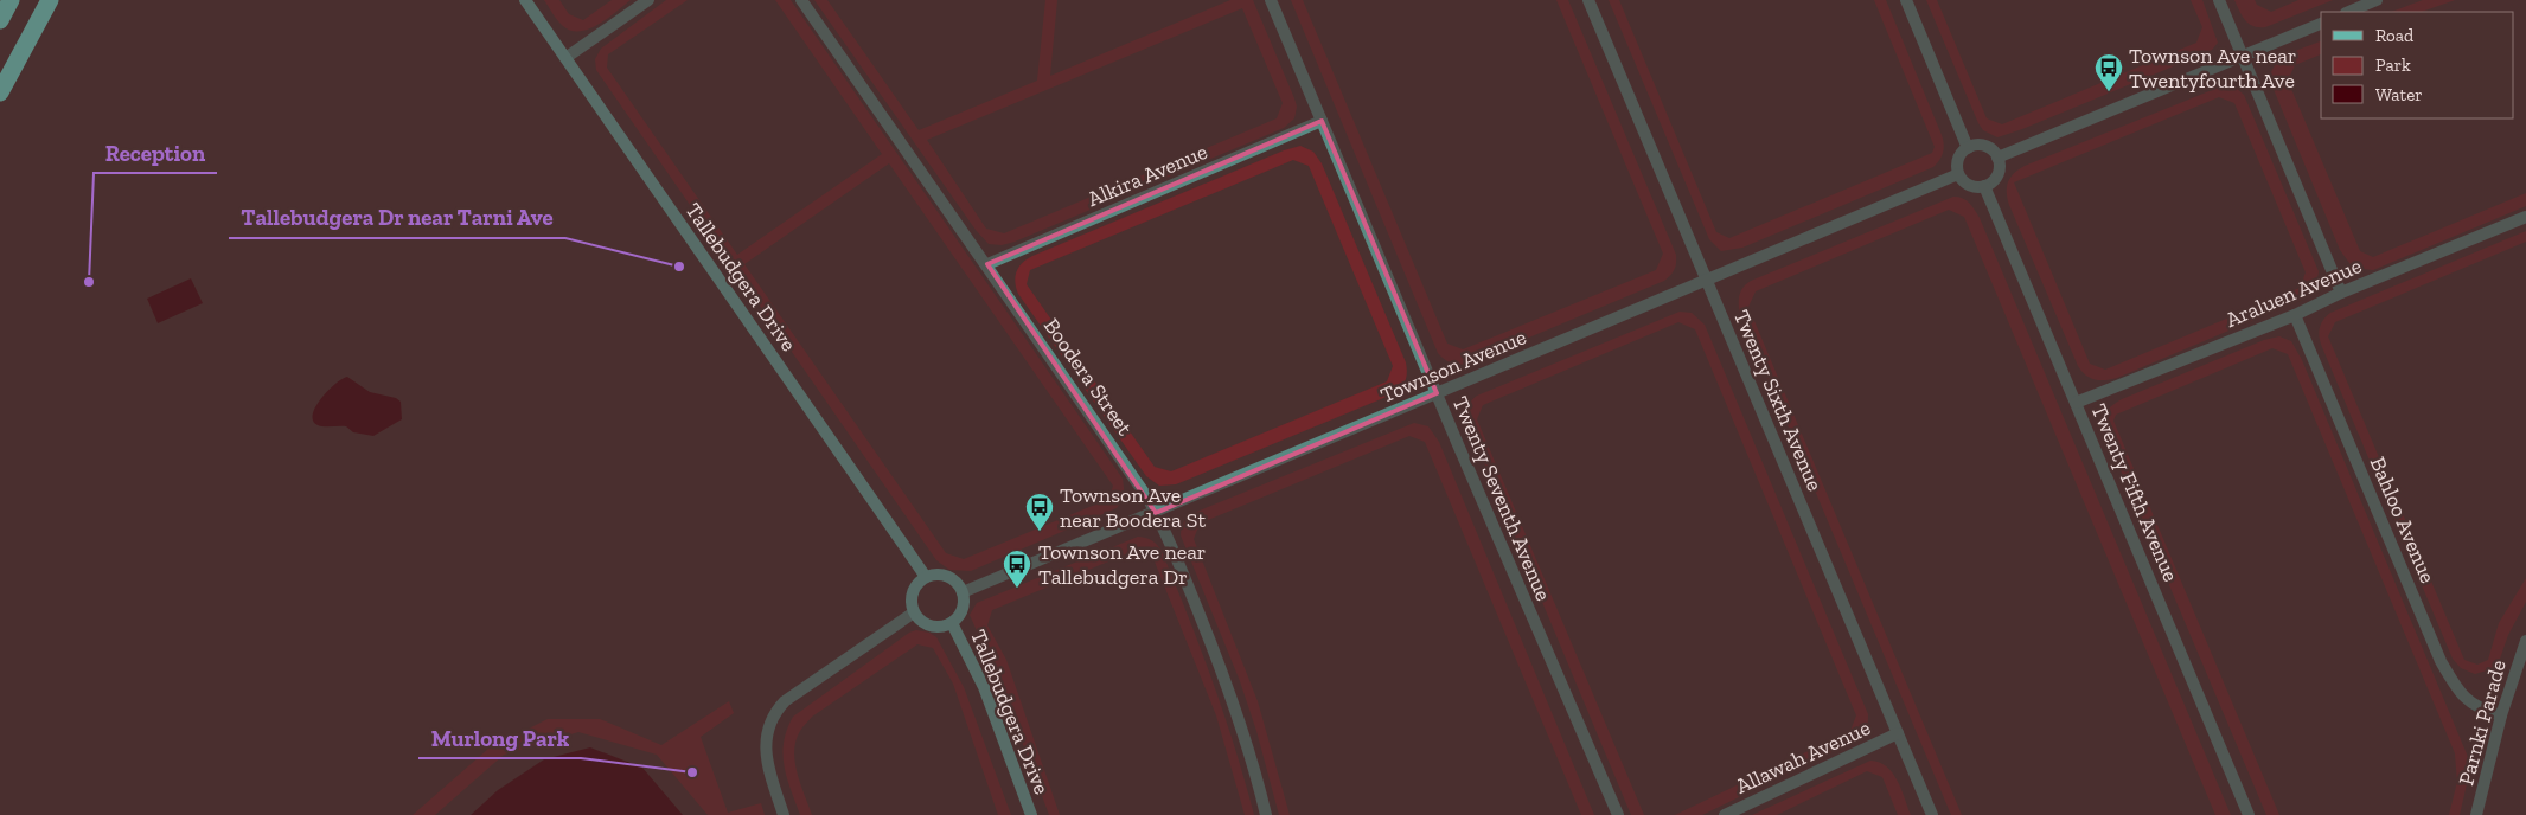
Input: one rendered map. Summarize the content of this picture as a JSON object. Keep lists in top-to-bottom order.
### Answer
{
  "streets": {
    "street": [
      "Alkira Avenue",
      "Tallebudgera Drive",
      "Araluen Avenue",
      "Townson Avenue",
      "Boodera Street",
      "Twenty Sixth Avenue",
      "Twenty Fifth Avenue",
      "Twenty Seventh Avenue",
      "Bahloo Avenue",
      "Parnki Parade",
      "Allawah Avenue"
    ]
  },
  "crossings": [
    ["Alkira Avenue", "Boodera Street"],
    ["Alkira Avenue", "Twenty Seventh Avenue"],
    ["Tallebudgera Drive", "Townson Avenue"],
    ["Araluen Avenue", "Twenty Fifth Avenue"],
    ["Araluen Avenue", "Bahloo Avenue"],
    ["Townson Avenue", "Boodera Street"],
    ["Townson Avenue", "Twenty Sixth Avenue"],
    ["Townson Avenue", "Twenty Fifth Avenue"],
    ["Townson Avenue", "Twenty Seventh Avenue"],
    ["Twenty Sixth Avenue", "Allawah Avenue"],
    ["Bahloo Avenue", "Parnki Parade"]
  ],
  "places": {
    "bus stop": ["Townson Ave near Twentyfourth Ave", "Townson Ave near Boodera St", "Townson Ave near Tallebudgera Dr"],
    "other": ["Tallebudgera Dr near Tarni Ave", "Reception", "Murlong Park"]
  },
  "legend": ["Road", "Park", "Water"]
}
